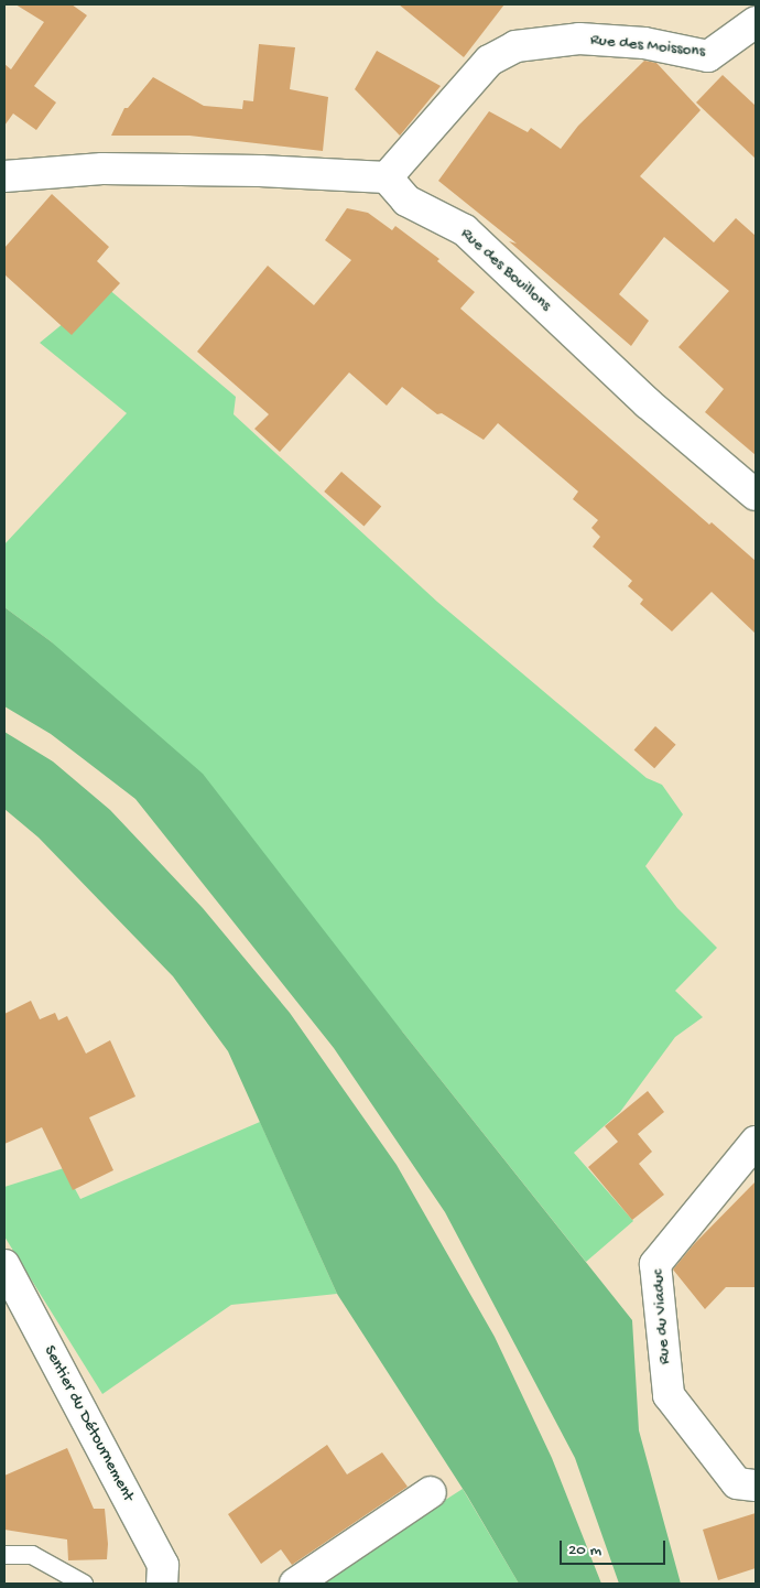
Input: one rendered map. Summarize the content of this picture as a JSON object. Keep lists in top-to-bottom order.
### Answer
{
  "streets": {
    "street": [
      "Rue des Moissons",
      "Rue des Bouillons",
      "Rue du Viaduc",
      "Sentier du Détournement"
    ]
  },
  "crossings": [
    ["Rue des Moissons", "Rue des Bouillons"]
  ],
  "scale_bar": "20 m"
}
